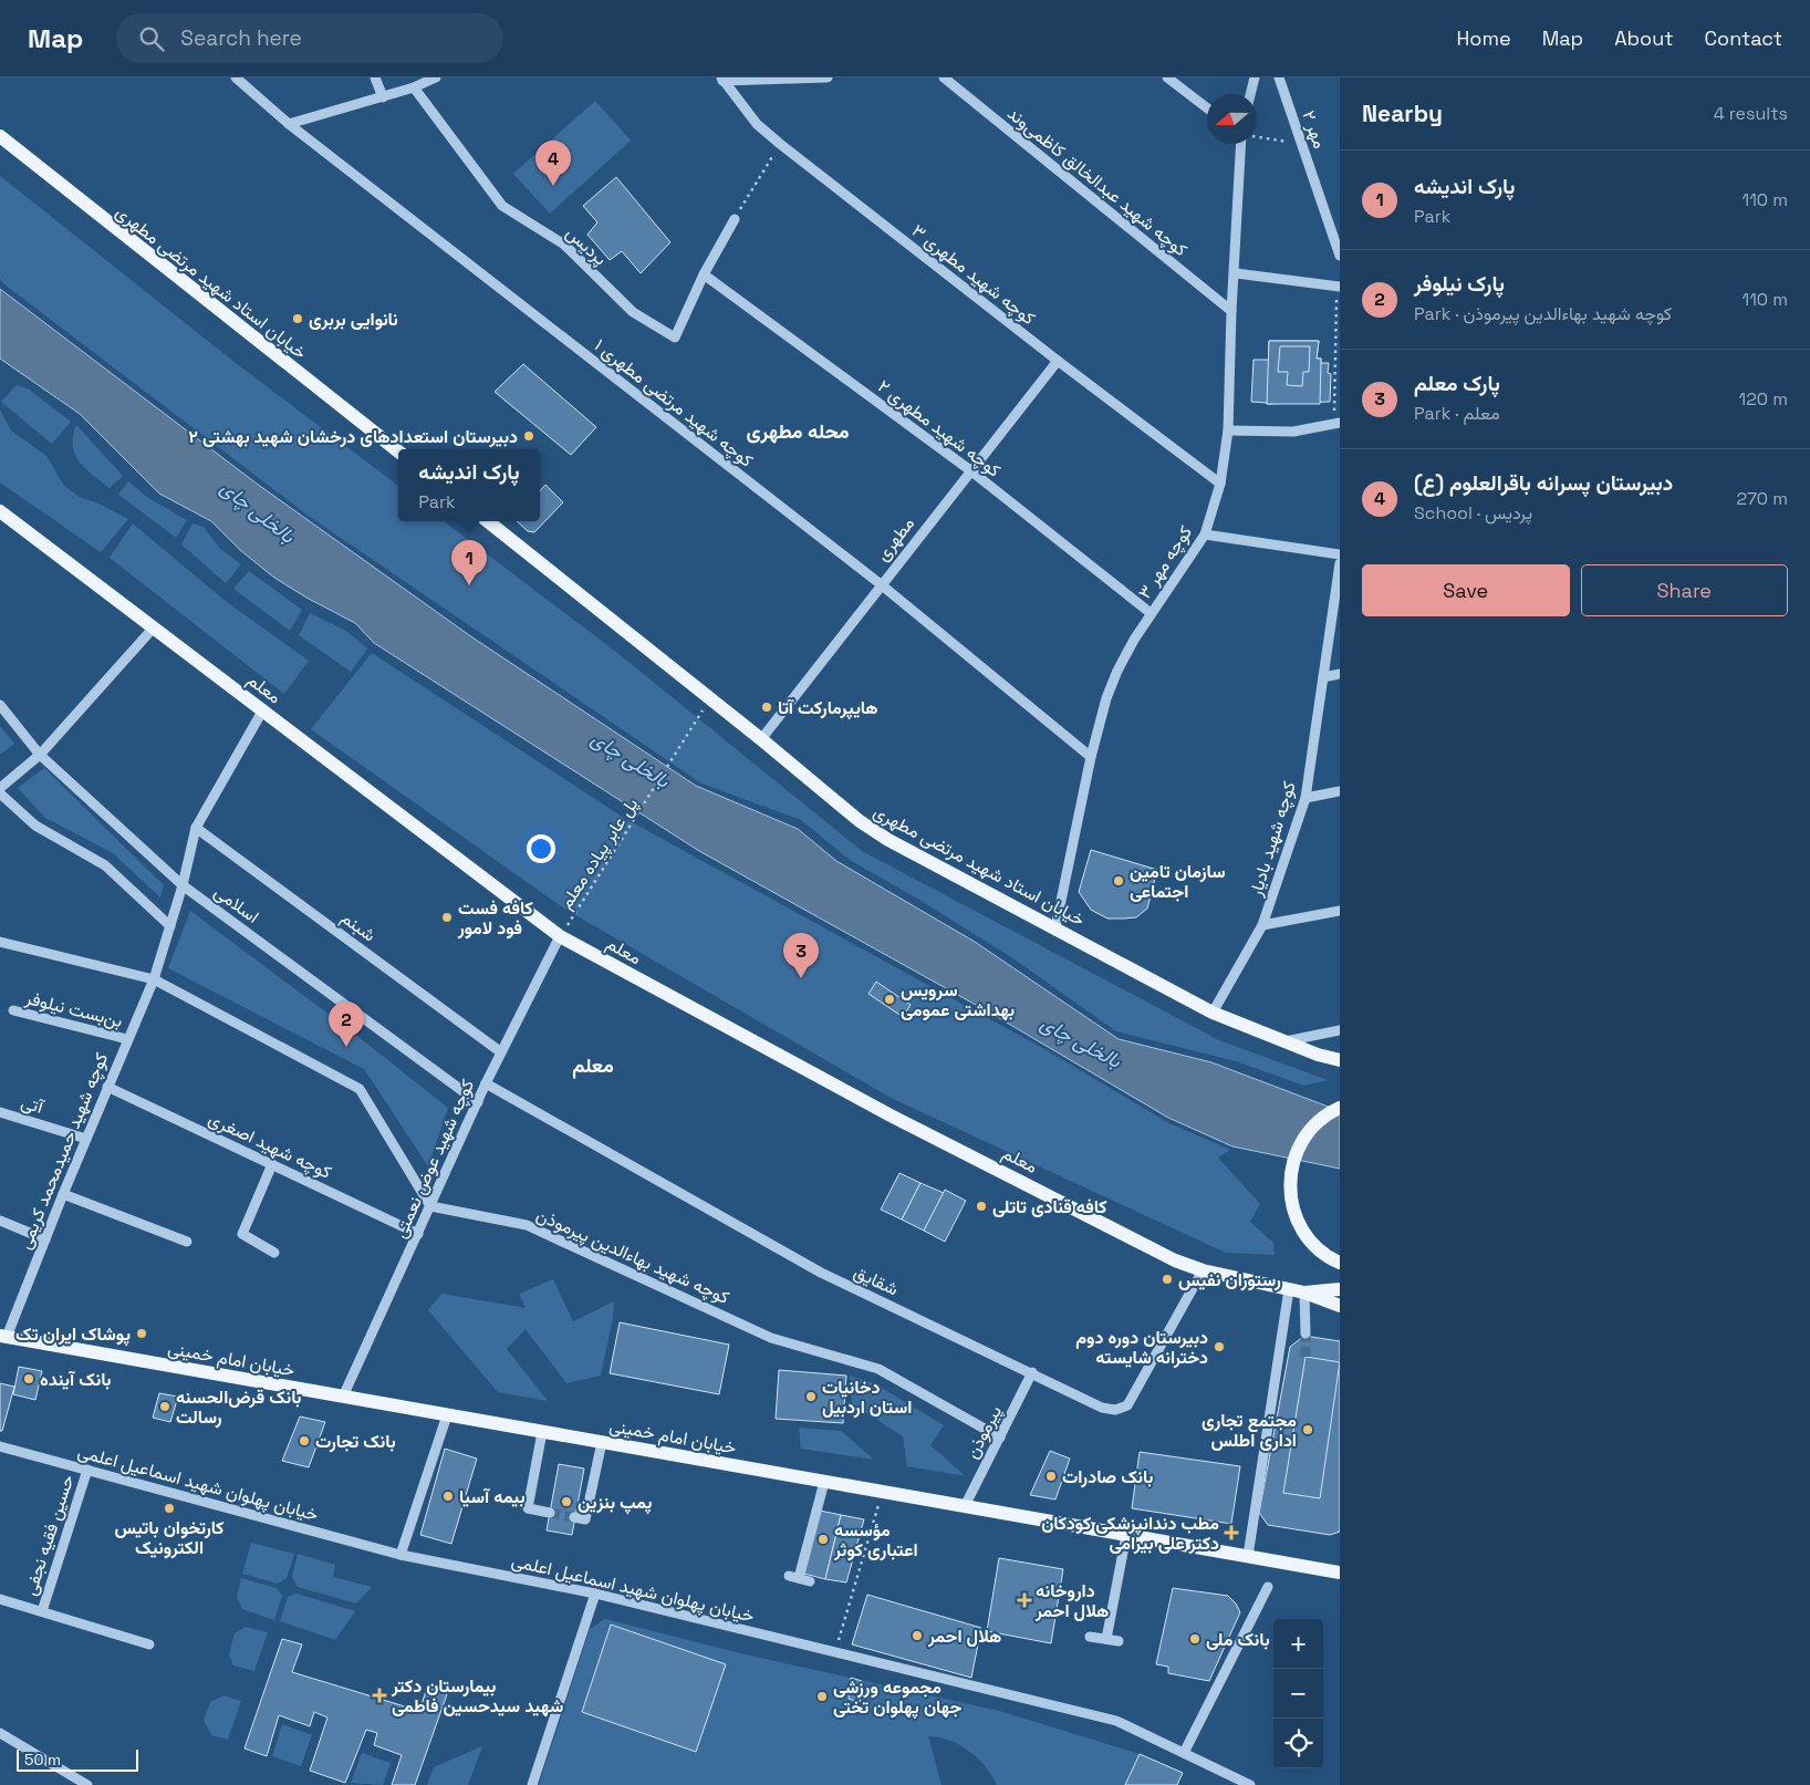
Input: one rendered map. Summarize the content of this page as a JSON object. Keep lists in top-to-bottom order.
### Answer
{
  "streets": {
    "main road": ["خیابان استاد شهید مرتضی مطهری", "معلم", "خیابان امام خمینی"],
    "street": [
      "مهر ۲",
      "کوچه شهید عبدالخالق کاظمی‌وند",
      "پردیس",
      "کوچه شهید مطهری ۳",
      "کوچه شهید مرتضی مطهری ۱",
      "کوچه شهید مطهری ۲",
      "مطهری",
      "کوچه مهر ۳",
      "کوچه شهید بادیار",
      "اسلامی",
      "شبنم",
      "بن‌بست نیلوفر",
      "آتی",
      "کوچه شهید اصغری",
      "کوچه شهید حمیدمحمد کریمی",
      "کوچه شهید عوض نعمتی",
      "کوچه شهید بهاءالدین پیرموذن",
      "شقایق",
      "پیرموذن",
      "خیابان پهلوان شهید اسماعیل اعلمی",
      "حسین فقیه نجفی"
    ],
    "path": ["پل عابر پیاده معلم"]
  },
  "crossings": [
    ["کوچه شهید عبدالخالق کاظمی‌وند", "کوچه مهر ۳"],
    ["پردیس", "کوچه شهید مطهری ۲"],
    ["کوچه شهید مطهری ۳", "مطهری"],
    ["کوچه شهید مطهری ۳", "کوچه مهر ۳"],
    ["خیابان استاد شهید مرتضی مطهری", "مطهری"],
    ["خیابان استاد شهید مرتضی مطهری", "کوچه مهر ۳"],
    ["خیابان استاد شهید مرتضی مطهری", "کوچه شهید بادیار"],
    ["خیابان استاد شهید مرتضی مطهری", "پل عابر پیاده معلم"],
    ["کوچه شهید مرتضی مطهری ۱", "مطهری"],
    ["کوچه شهید مرتضی مطهری ۱", "کوچه مهر ۳"],
    ["کوچه شهید مطهری ۲", "مطهری"],
    ["کوچه شهید مطهری ۲", "کوچه مهر ۳"],
    ["معلم", "پل عابر پیاده معلم"],
    ["معلم", "کوچه شهید حمیدمحمد کریمی"],
    ["معلم", "کوچه شهید عوض نعمتی"],
    ["معلم", "شقایق"],
    ["پل عابر پیاده معلم", "کوچه شهید عوض نعمتی"],
    ["اسلامی", "کوچه شهید حمیدمحمد کریمی"],
    ["اسلامی", "کوچه شهید عوض نعمتی"],
    ["شبنم", "کوچه شهید حمیدمحمد کریمی"],
    ["شبنم", "کوچه شهید عوض نعمتی"],
    ["بن‌بست نیلوفر", "کوچه شهید حمیدمحمد کریمی"],
    ["آتی", "کوچه شهید حمیدمحمد کریمی"],
    ["کوچه شهید اصغری", "کوچه شهید حمیدمحمد کریمی"],
    ["کوچه شهید اصغری", "کوچه شهید عوض نعمتی"],
    ["کوچه شهید حمیدمحمد کریمی", "خیابان امام خمینی"],
    ["کوچه شهید عوض نعمتی", "کوچه شهید بهاءالدین پیرموذن"],
    ["کوچه شهید عوض نعمتی", "شقایق"],
    ["کوچه شهید عوض نعمتی", "خیابان امام خمینی"],
    ["کوچه شهید بهاءالدین پیرموذن", "پیرموذن"],
    ["شقایق", "پیرموذن"],
    ["خیابان امام خمینی", "پیرموذن"],
    ["خیابان پهلوان شهید اسماعیل اعلمی", "حسین فقیه نجفی"]
  ],
  "districts": ["محله مطهری", "معلم"],
  "water": ["بالخلی چای"],
  "places": {
    "other": [
      "نانوایی بربری",
      "دبیرستان استعدادهای درخشان شهید بهشتی ۲",
      "هایپرمارکت آتا",
      "سازمان تامین اجتماعی",
      "کافه فست فود لامور",
      "سرویس بهداشتی عمومی",
      "کافه قنادی تاتلی",
      "رستوران نفیس",
      "پوشاک ایران تک",
      "دبیرستان دوره دوم دخترانه شایسته",
      "بانک آینده",
      "دخانیات استان اردبیل",
      "بانک قرض‌الحسنه رسالت",
      "مجتمع تجاری اداری اطلس",
      "بانک تجارت",
      "بانک صادرات",
      "بیمه آسیا",
      "پمپ بنزین",
      "کارتخوان باتیس الکترونیک",
      "مؤسسه اعتباری کوثر",
      "هلال احمر",
      "بانک ملی",
      "مجموعه ورزشی جهان پهلوان تختی"
    ],
    "health": ["مطب دندانپزشکی کودکان دکتر علی بیرامی", "داروخانه هلال احمر", "بیمارستان دکتر شهید سیدحسین فاطمی"]
  },
  "scale_bar": "50 m",
  "north": "left",
  "page": {
    "header": "Map",
    "search": "Search here",
    "nav": [
      "Home",
      "Map",
      "About",
      "Contact"
    ],
    "heading": ["Nearby", "4 results"],
    "pins": [
      "4",
      "1",
      "3",
      "2"
    ],
    "list": [
      {
        "mark": "1",
        "name": "پارک اندیشه",
        "note": "Park",
        "value": "110 m"
      },
      {
        "mark": "2",
        "name": "پارک نیلوفر",
        "note": "Park · کوچه شهید بهاءالدین پیرموذن",
        "value": "110 m"
      },
      {
        "mark": "3",
        "name": "پارک معلم",
        "note": "Park · معلم",
        "value": "120 m"
      },
      {
        "mark": "4",
        "name": "دبیرستان پسرانه باقرالعلوم (ع)",
        "note": "School · پردیس",
        "value": "270 m"
      }
    ],
    "popup": ["پارک اندیشه", "Park"],
    "buttons": ["Save", "Share"],
    "map_buttons": ["+", "−"],
    "scale": "50 m"
  }
}
